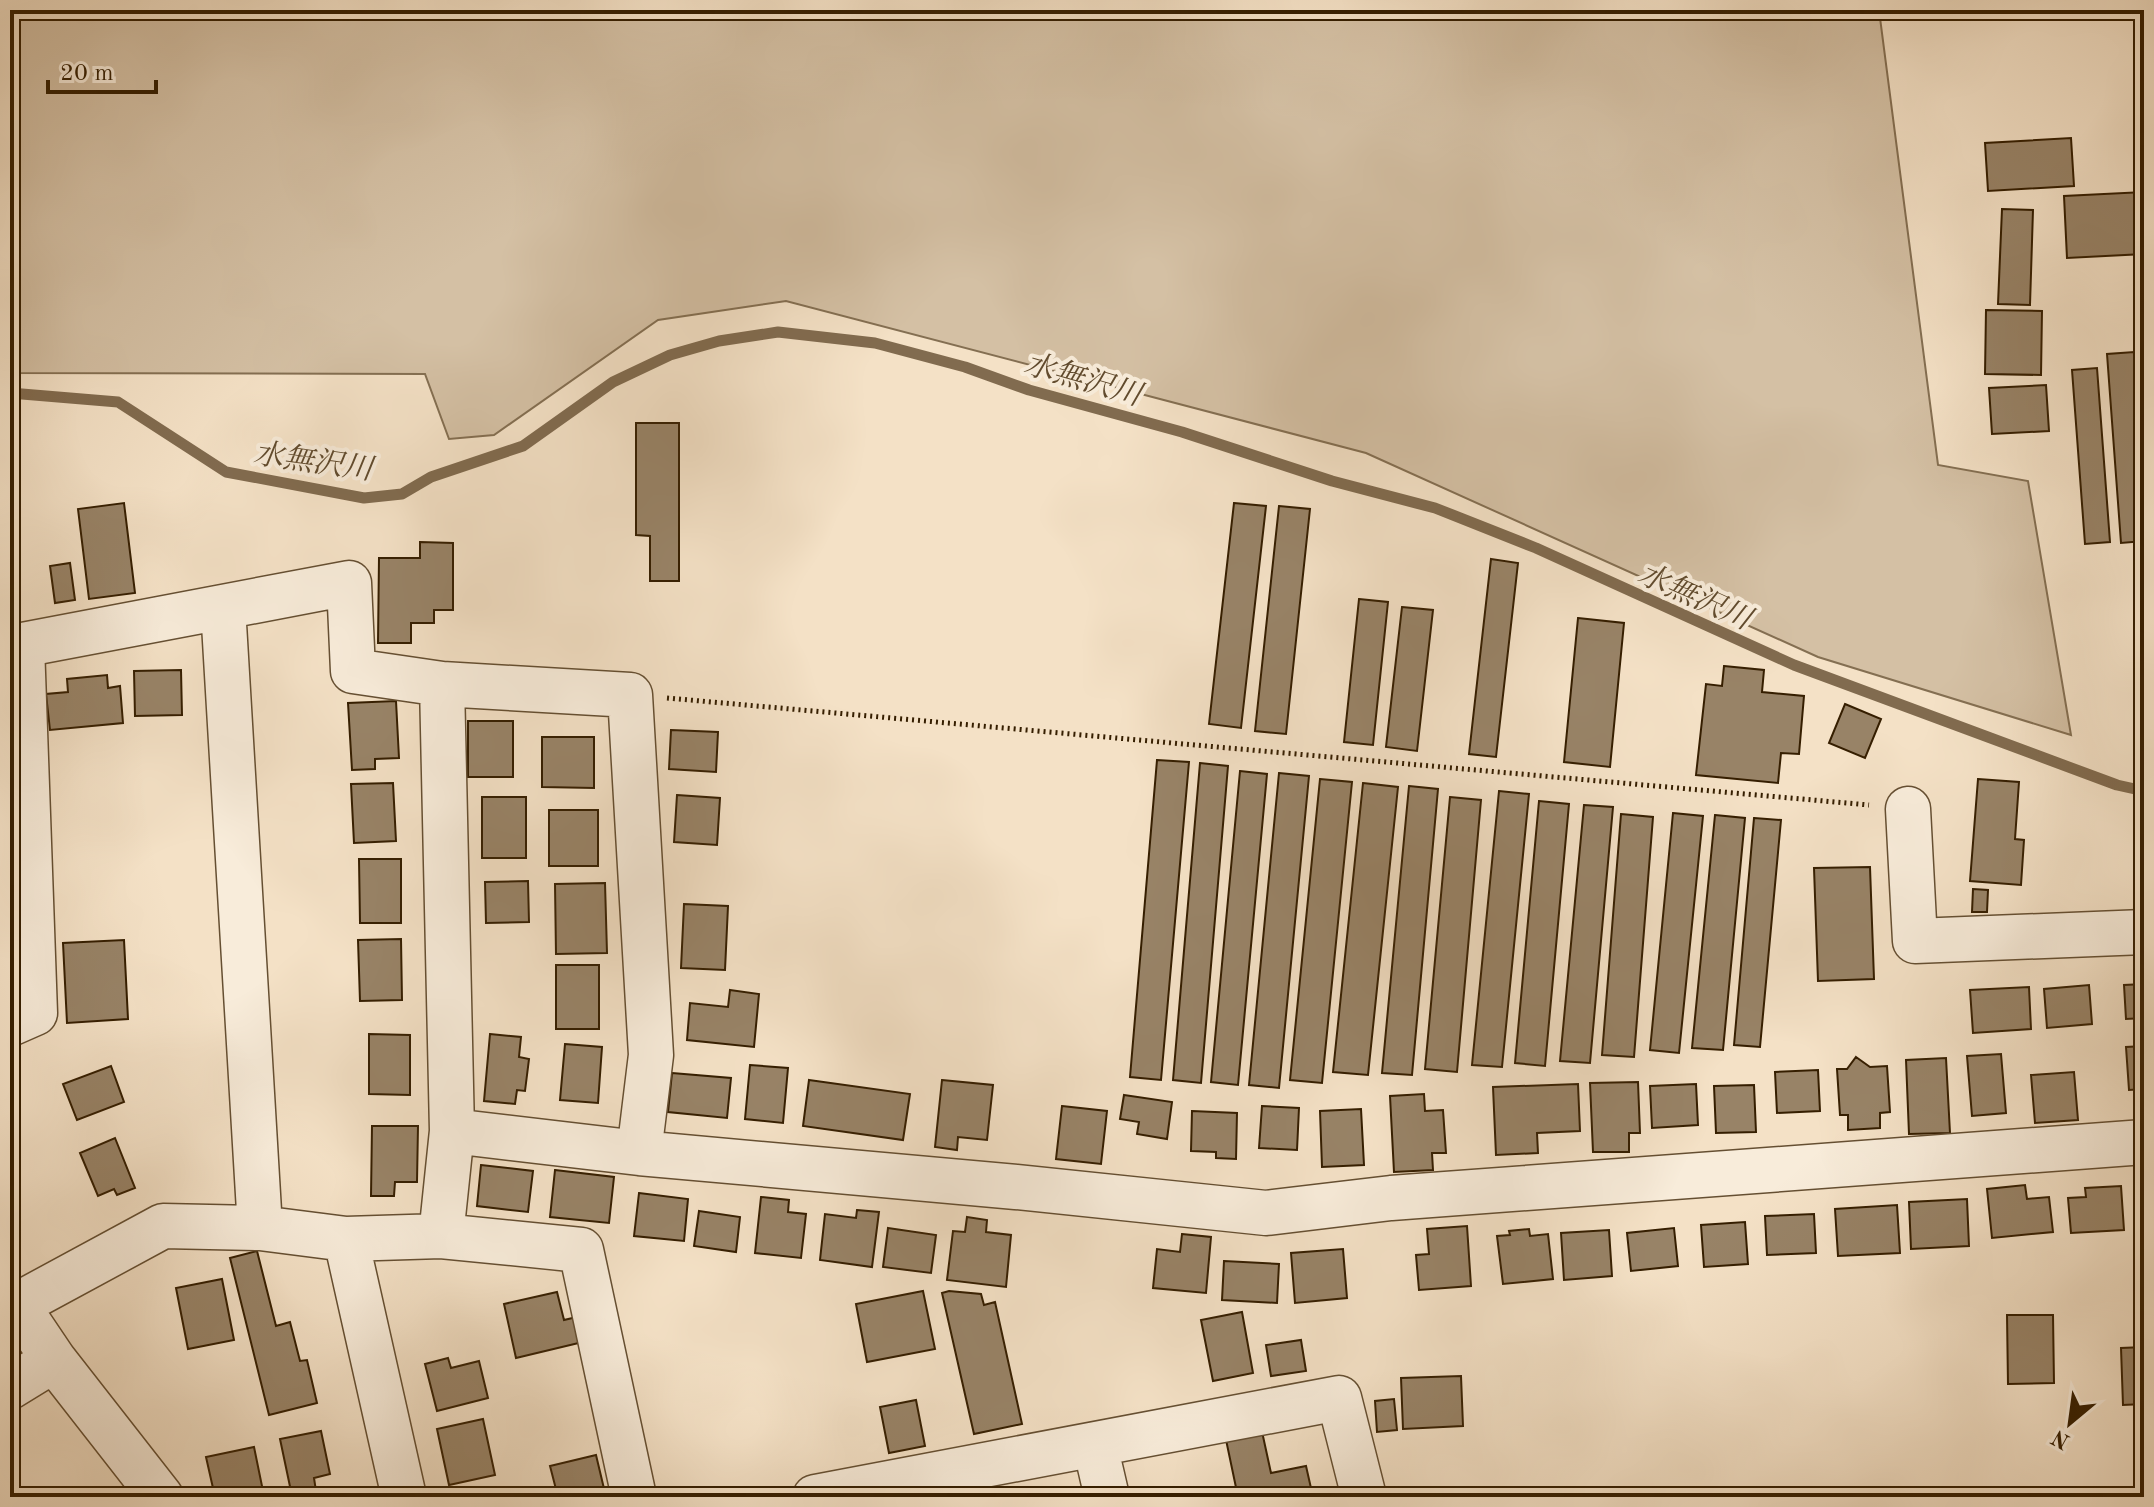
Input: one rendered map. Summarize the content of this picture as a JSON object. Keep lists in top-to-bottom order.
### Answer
{
  "water": ["水無沢川"],
  "scale_bar": "20 m",
  "north": "bottom left"
}
